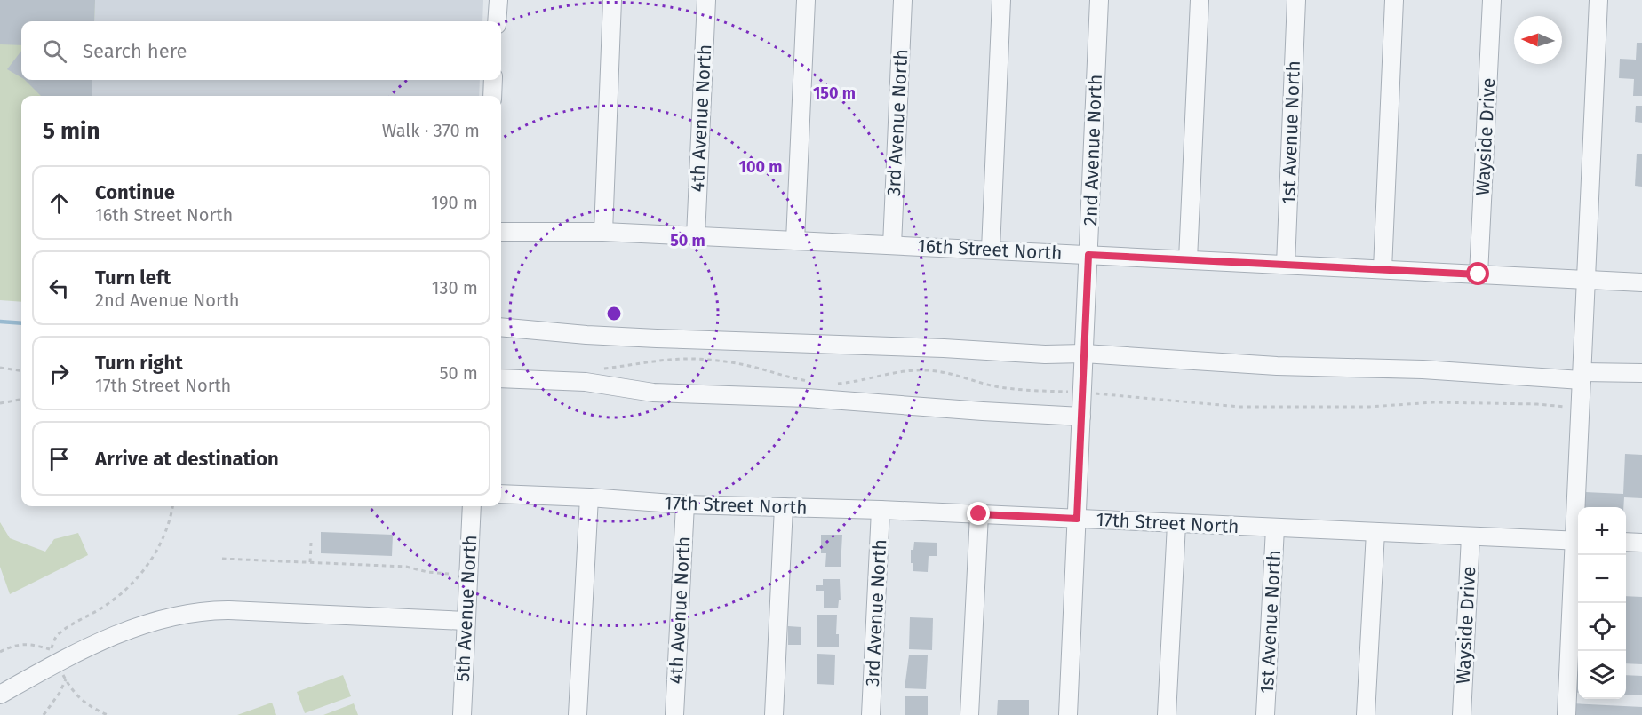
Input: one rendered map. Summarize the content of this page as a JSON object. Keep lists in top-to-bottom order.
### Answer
{
  "streets": {
    "street": [
      "4th Avenue North",
      "3rd Avenue North",
      "1st Avenue North",
      "Wayside Drive",
      "2nd Avenue North",
      "16th Street North",
      "17th Street North",
      "5th Avenue North"
    ]
  },
  "crossings": [
    ["4th Avenue North", "16th Street North"],
    ["4th Avenue North", "17th Street North"],
    ["3rd Avenue North", "16th Street North"],
    ["3rd Avenue North", "17th Street North"],
    ["1st Avenue North", "16th Street North"],
    ["1st Avenue North", "17th Street North"],
    ["Wayside Drive", "16th Street North"],
    ["Wayside Drive", "17th Street North"],
    ["2nd Avenue North", "16th Street North"],
    ["2nd Avenue North", "17th Street North"]
  ],
  "north": "left",
  "page": {
    "search": "Search here",
    "heading": ["5 min", "Walk · 370 m"],
    "list": [
      ["Continue", "16th Street North", "190 m"],
      ["Turn left", "2nd Avenue North", "130 m"],
      ["Turn right", "17th Street North", "50 m"],
      "Arrive at destination"
    ],
    "map_buttons": ["+", "−"]
  },
  "rings": ["150 m", "100 m", "50 m"]
}
